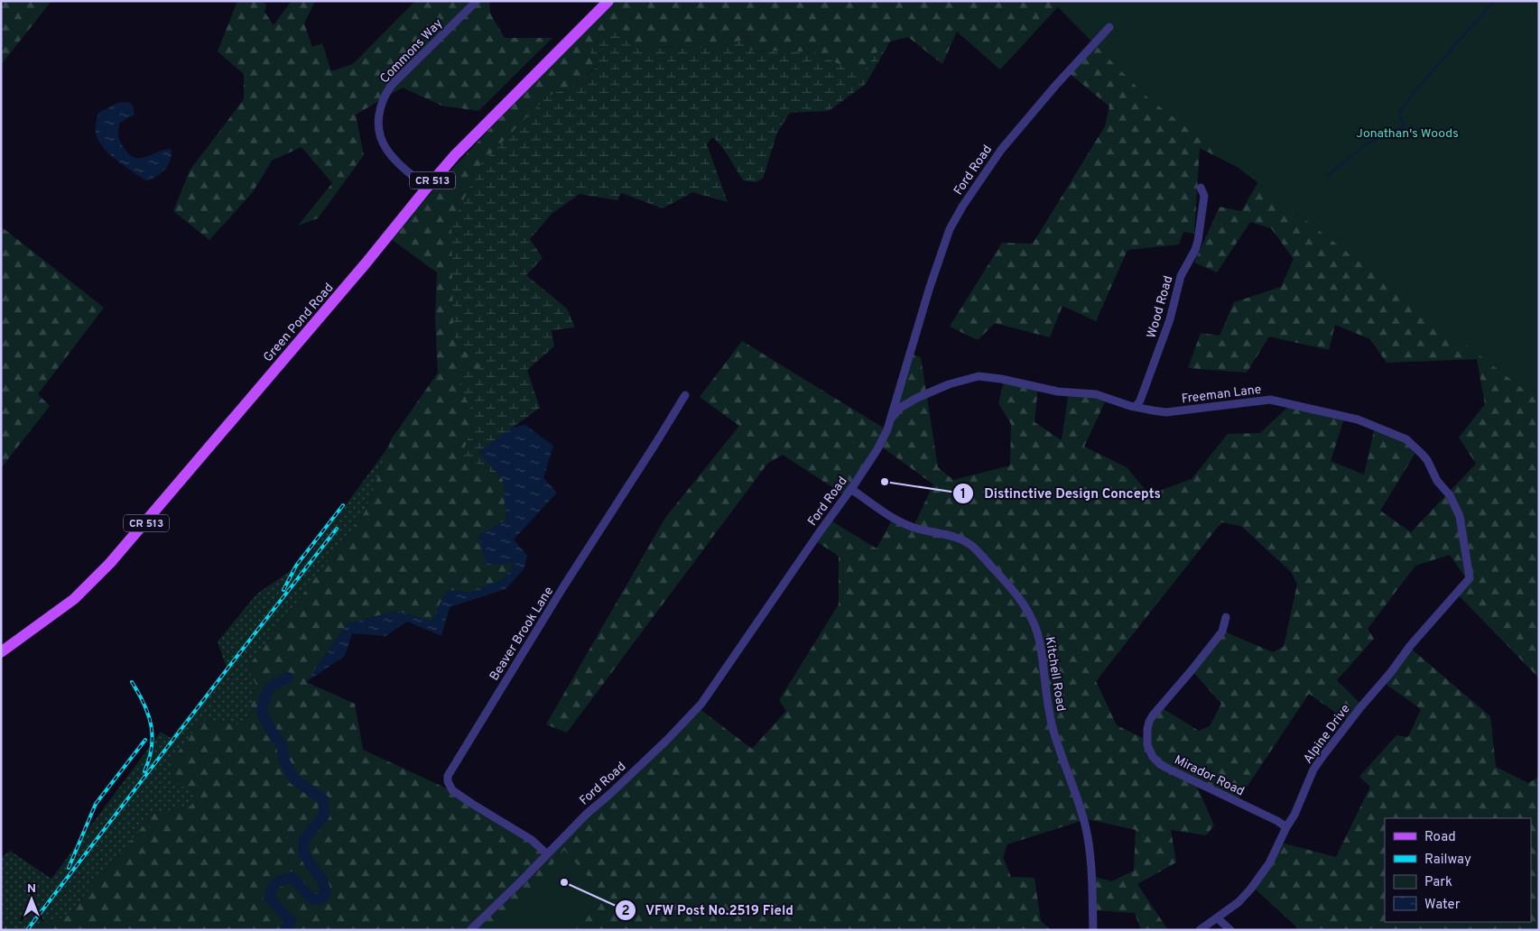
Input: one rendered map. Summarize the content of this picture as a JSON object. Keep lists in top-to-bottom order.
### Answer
{
  "streets": {
    "main road": ["CR 513", "Green Pond Road"],
    "street": [
      "Commons Way",
      "Ford Road",
      "Wood Road",
      "Freeman Lane",
      "Beaver Brook Lane",
      "Kitchell Road",
      "Alpine Drive",
      "Mirador Road"
    ]
  },
  "crossings": [
    ["Commons Way", "Green Pond Road"],
    ["Ford Road", "Freeman Lane"],
    ["Ford Road", "Beaver Brook Lane"],
    ["Ford Road", "Kitchell Road"],
    ["Wood Road", "Freeman Lane"],
    ["Freeman Lane", "Alpine Drive"],
    ["Alpine Drive", "Mirador Road"]
  ],
  "parks": ["Jonathan's Woods"],
  "places": ["Distinctive Design Concepts", "VFW Post No.2519 Field"],
  "legend": [
    "Road",
    "Railway",
    "Park",
    "Water"
  ],
  "north": "top"
}
